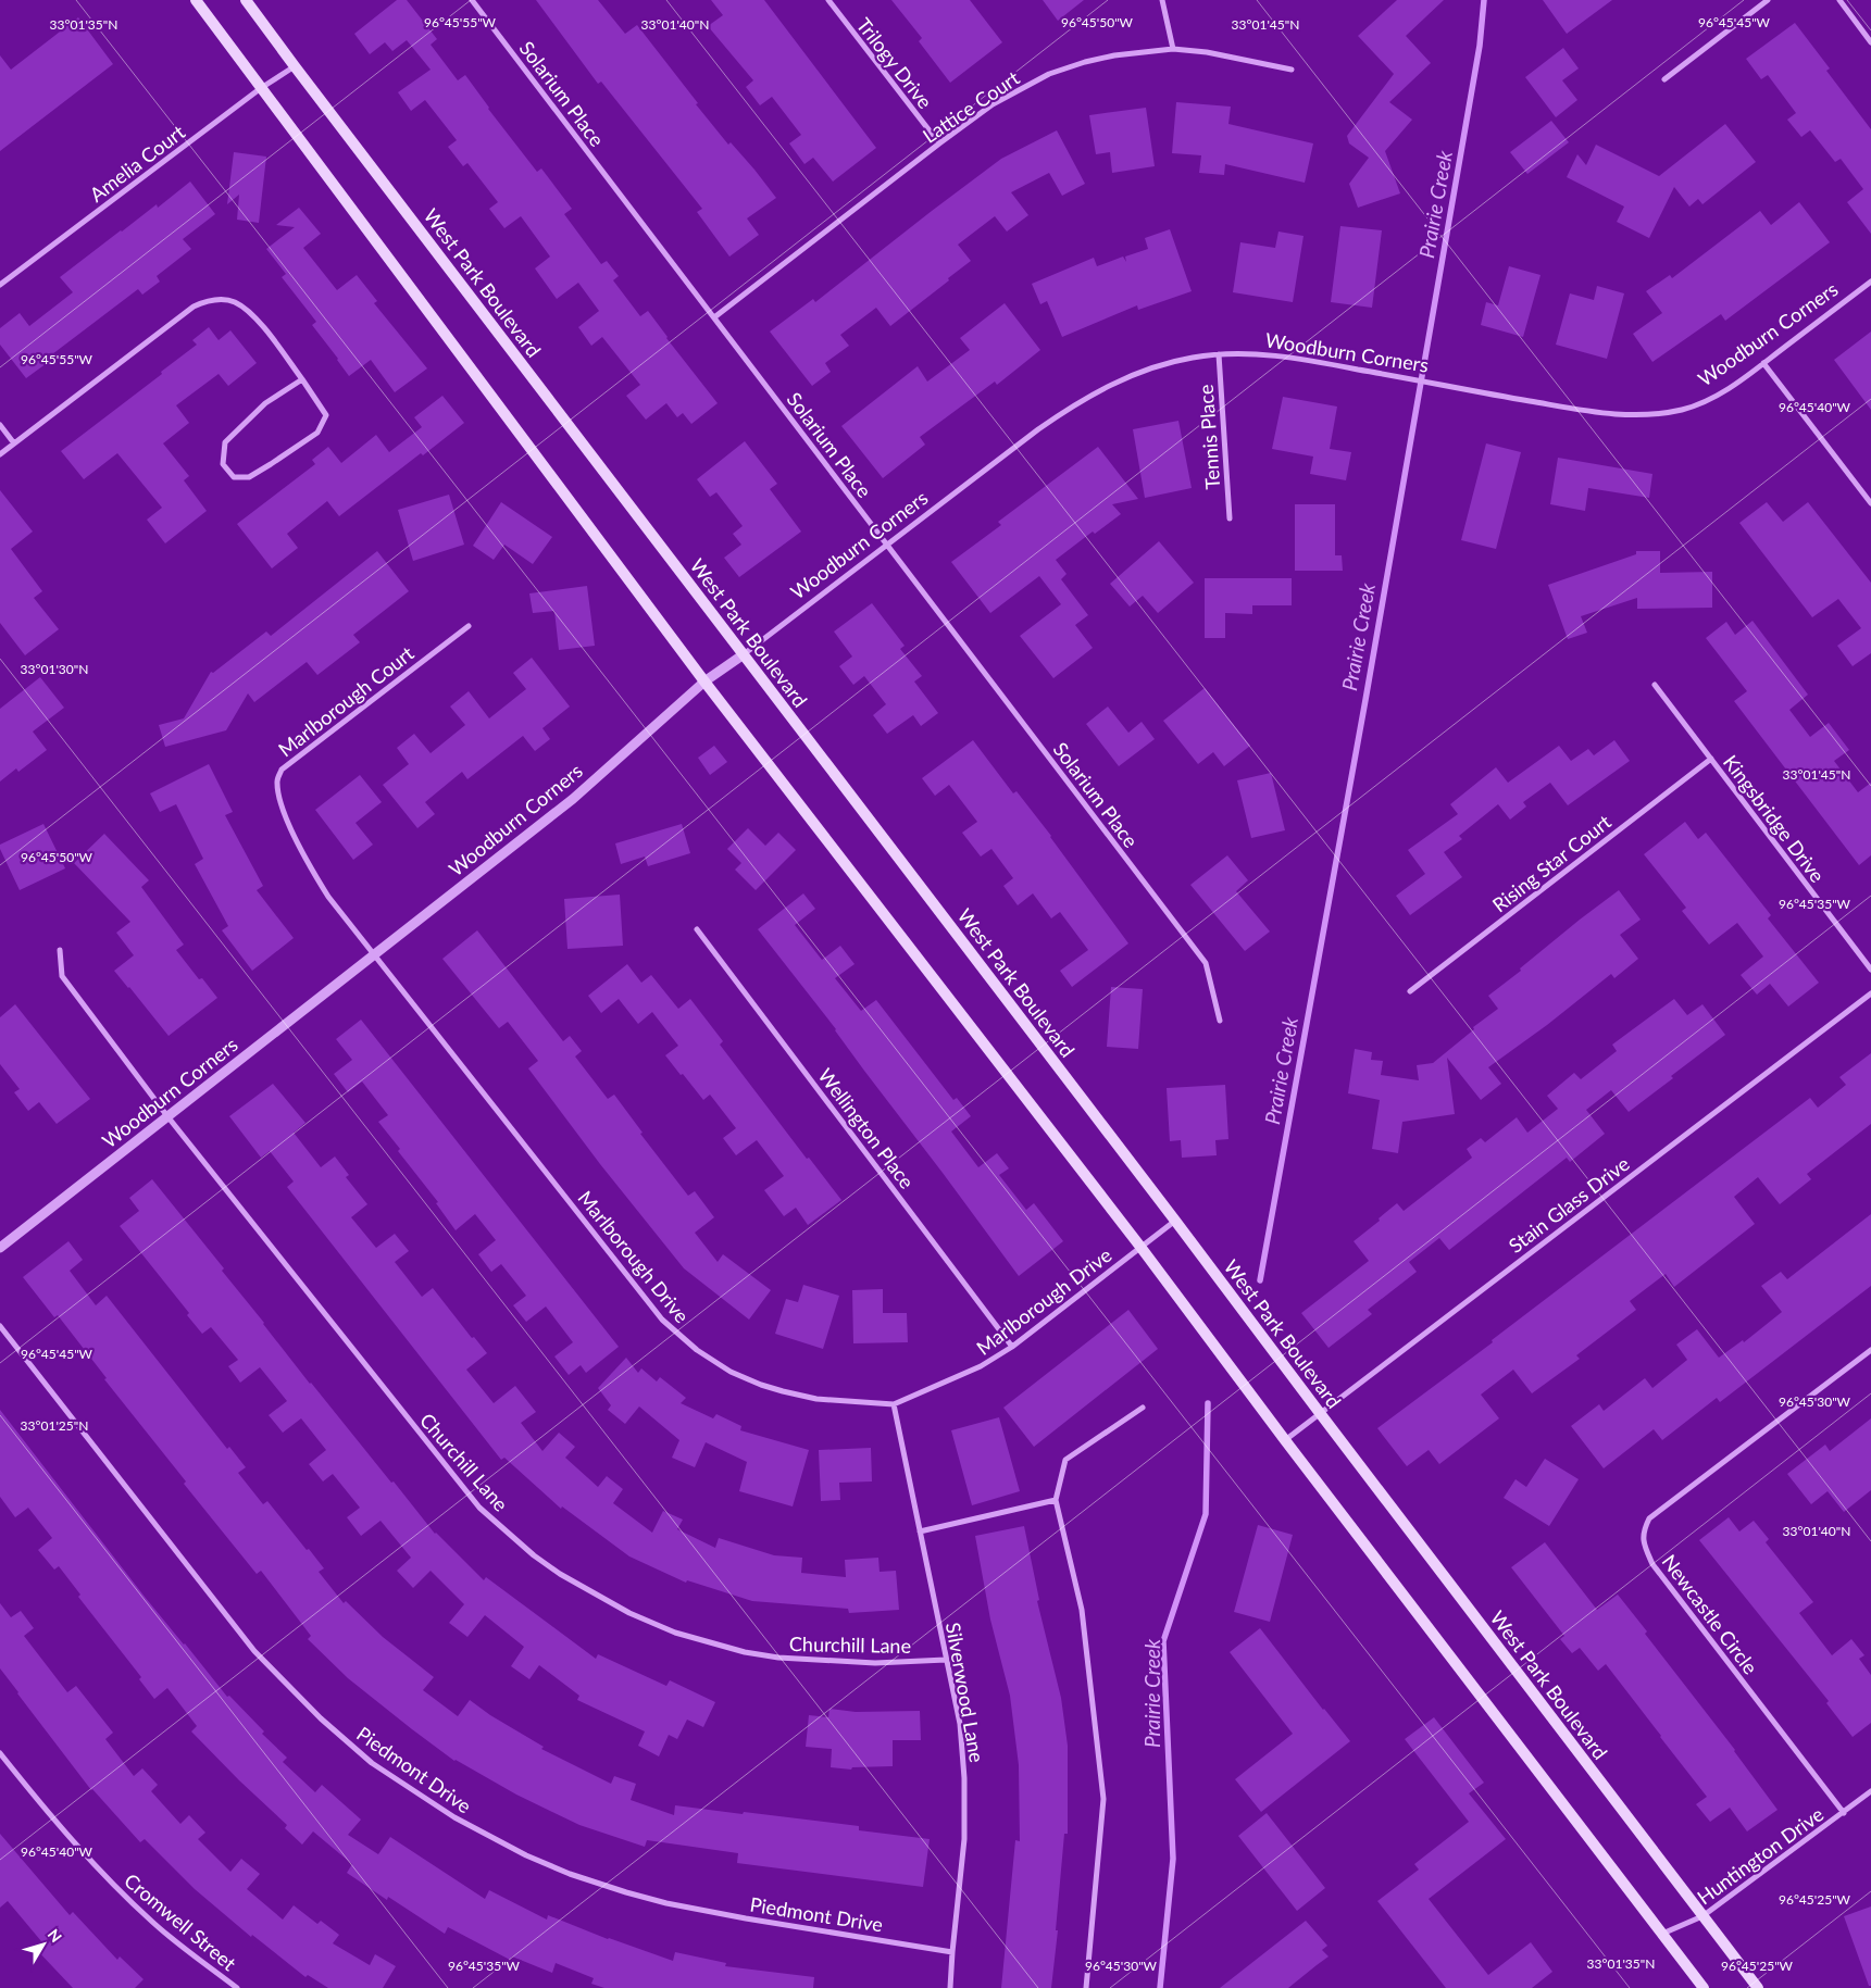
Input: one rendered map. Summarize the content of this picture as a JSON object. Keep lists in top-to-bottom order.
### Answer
{
  "streets": {
    "main road": ["West Park Boulevard"],
    "street": [
      "Trilogy Drive",
      "Solarium Place",
      "Lattice Court",
      "Amelia Court",
      "Woodburn Corners",
      "Tennis Place",
      "Marlborough Court",
      "Kingsbridge Drive",
      "Rising Star Court",
      "Wellington Place",
      "Stain Glass Drive",
      "Marlborough Drive",
      "Churchill Lane",
      "Newcastle Circle",
      "Silverwood Lane",
      "Piedmont Drive",
      "Huntington Drive",
      "Cromwell Street"
    ]
  },
  "crossings": [
    ["Trilogy Drive", "Lattice Court"],
    ["Solarium Place", "Lattice Court"],
    ["Solarium Place", "Woodburn Corners"],
    ["Amelia Court", "West Park Boulevard"],
    ["West Park Boulevard", "Woodburn Corners"],
    ["West Park Boulevard", "Stain Glass Drive"],
    ["West Park Boulevard", "Marlborough Drive"],
    ["West Park Boulevard", "Huntington Drive"],
    ["Woodburn Corners", "Tennis Place"],
    ["Woodburn Corners", "Marlborough Court"],
    ["Woodburn Corners", "Marlborough Drive"],
    ["Woodburn Corners", "Churchill Lane"],
    ["Marlborough Court", "Marlborough Drive"],
    ["Kingsbridge Drive", "Rising Star Court"],
    ["Wellington Place", "Marlborough Drive"],
    ["Marlborough Drive", "Silverwood Lane"],
    ["Churchill Lane", "Silverwood Lane"],
    ["Newcastle Circle", "Huntington Drive"],
    ["Silverwood Lane", "Piedmont Drive"]
  ],
  "water": ["Prairie Creek"],
  "north": "top right",
  "coordinates": [
    "96°45'55\"W",
    "96°45'50\"W",
    "96°45'45\"W",
    "33°01'45\"N",
    "33°01'35\"N",
    "33°01'40\"N",
    "96°45'40\"W",
    "33°01'30\"N",
    "96°45'35\"W",
    "96°45'30\"W",
    "33°01'25\"N",
    "96°45'25\"W"
  ]
}
